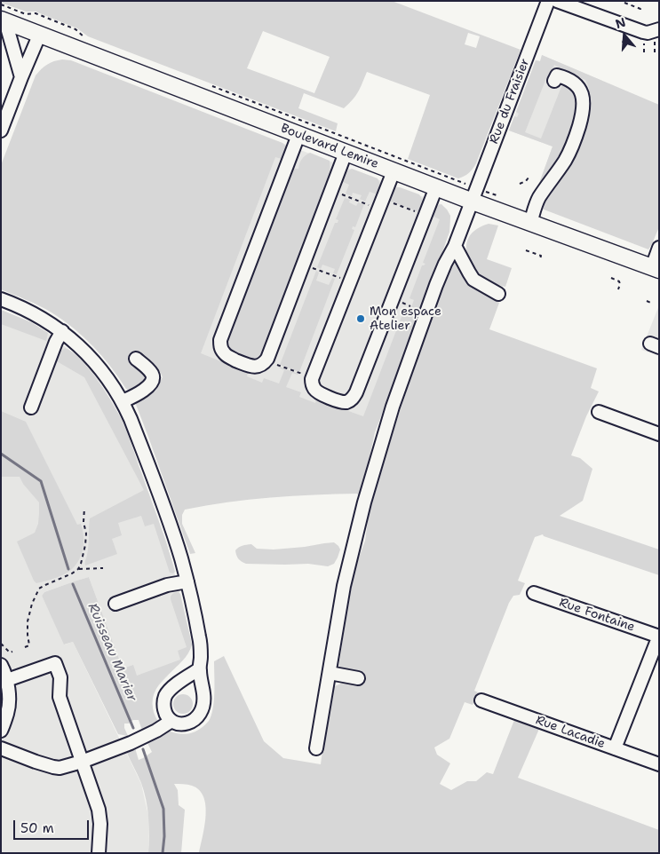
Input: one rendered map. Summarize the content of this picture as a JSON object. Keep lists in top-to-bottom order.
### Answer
{
  "streets": {
    "main road": ["Boulevard Lemire"],
    "street": ["Rue du Fraisier", "Rue Fontaine", "Rue Lacadie"]
  },
  "crossings": [
    ["Rue du Fraisier", "Boulevard Lemire"]
  ],
  "water": ["Ruisseau Marier"],
  "places": ["Mon espace Atelier"],
  "scale_bar": "50 m",
  "north": "top"
}
